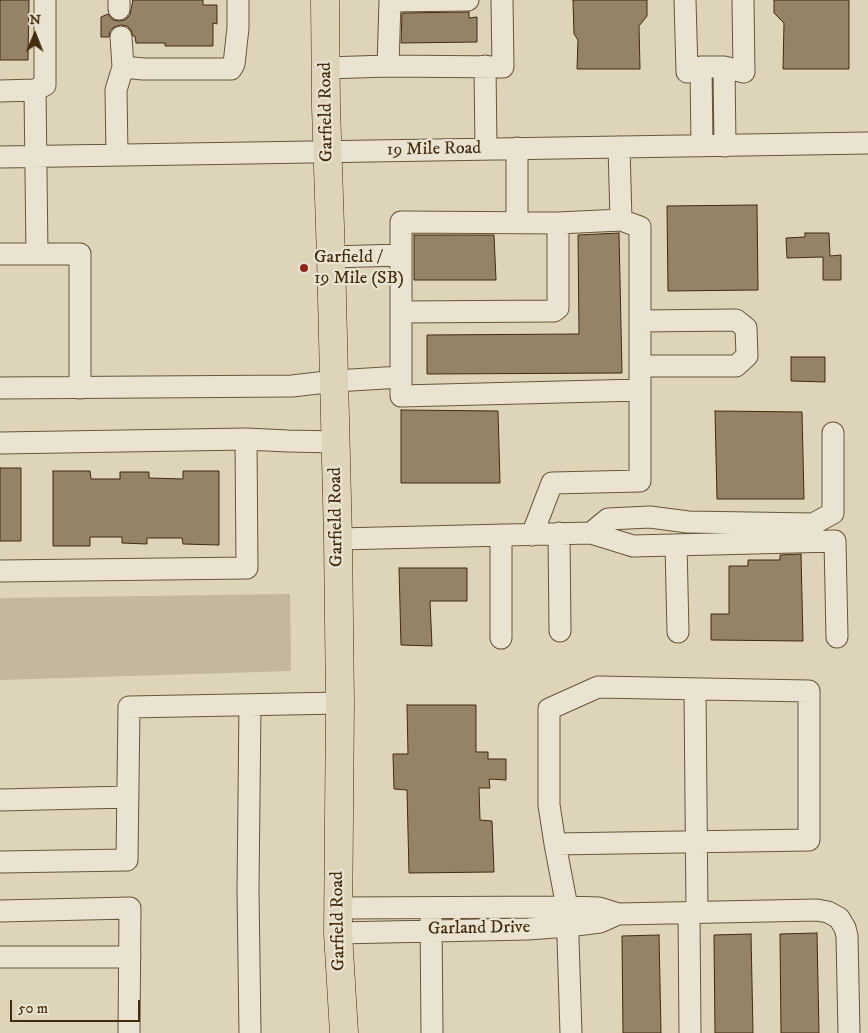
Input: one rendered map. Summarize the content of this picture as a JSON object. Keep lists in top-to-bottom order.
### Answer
{
  "streets": {
    "main road": ["Garfield Road"],
    "street": ["19 Mile Road", "Garland Drive"]
  },
  "crossings": [
    ["Garfield Road", "19 Mile Road"],
    ["Garfield Road", "Garland Drive"]
  ],
  "places": ["Garfield / 19 Mile (SB)"],
  "scale_bar": "50 m",
  "north": "top"
}
